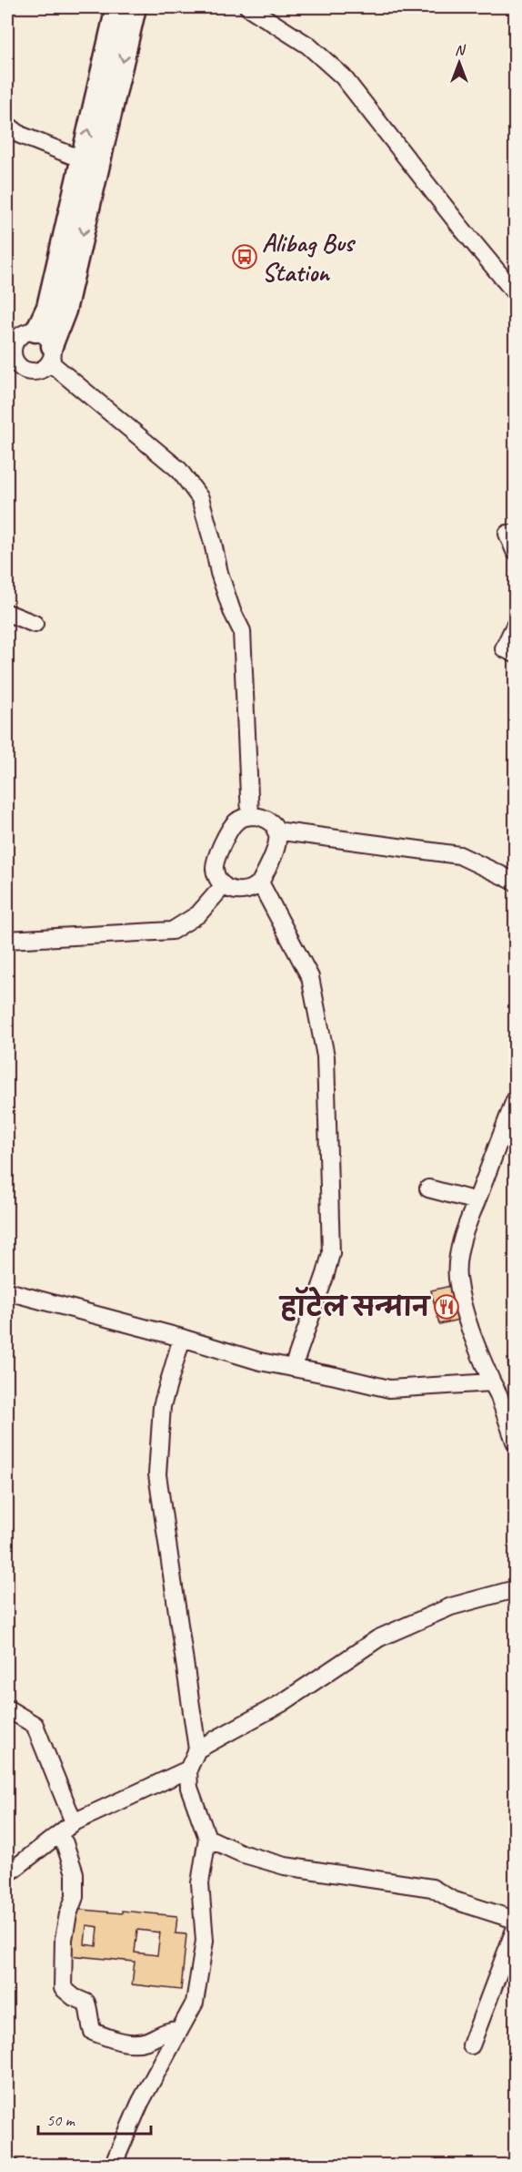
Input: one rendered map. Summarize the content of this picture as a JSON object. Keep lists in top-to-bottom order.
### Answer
{
  "places": {
    "bus stop": ["Alibag Bus Station"],
    "restaurant": ["हॉटेल सन्मान"]
  },
  "scale_bar": "50 m",
  "north": "top"
}
